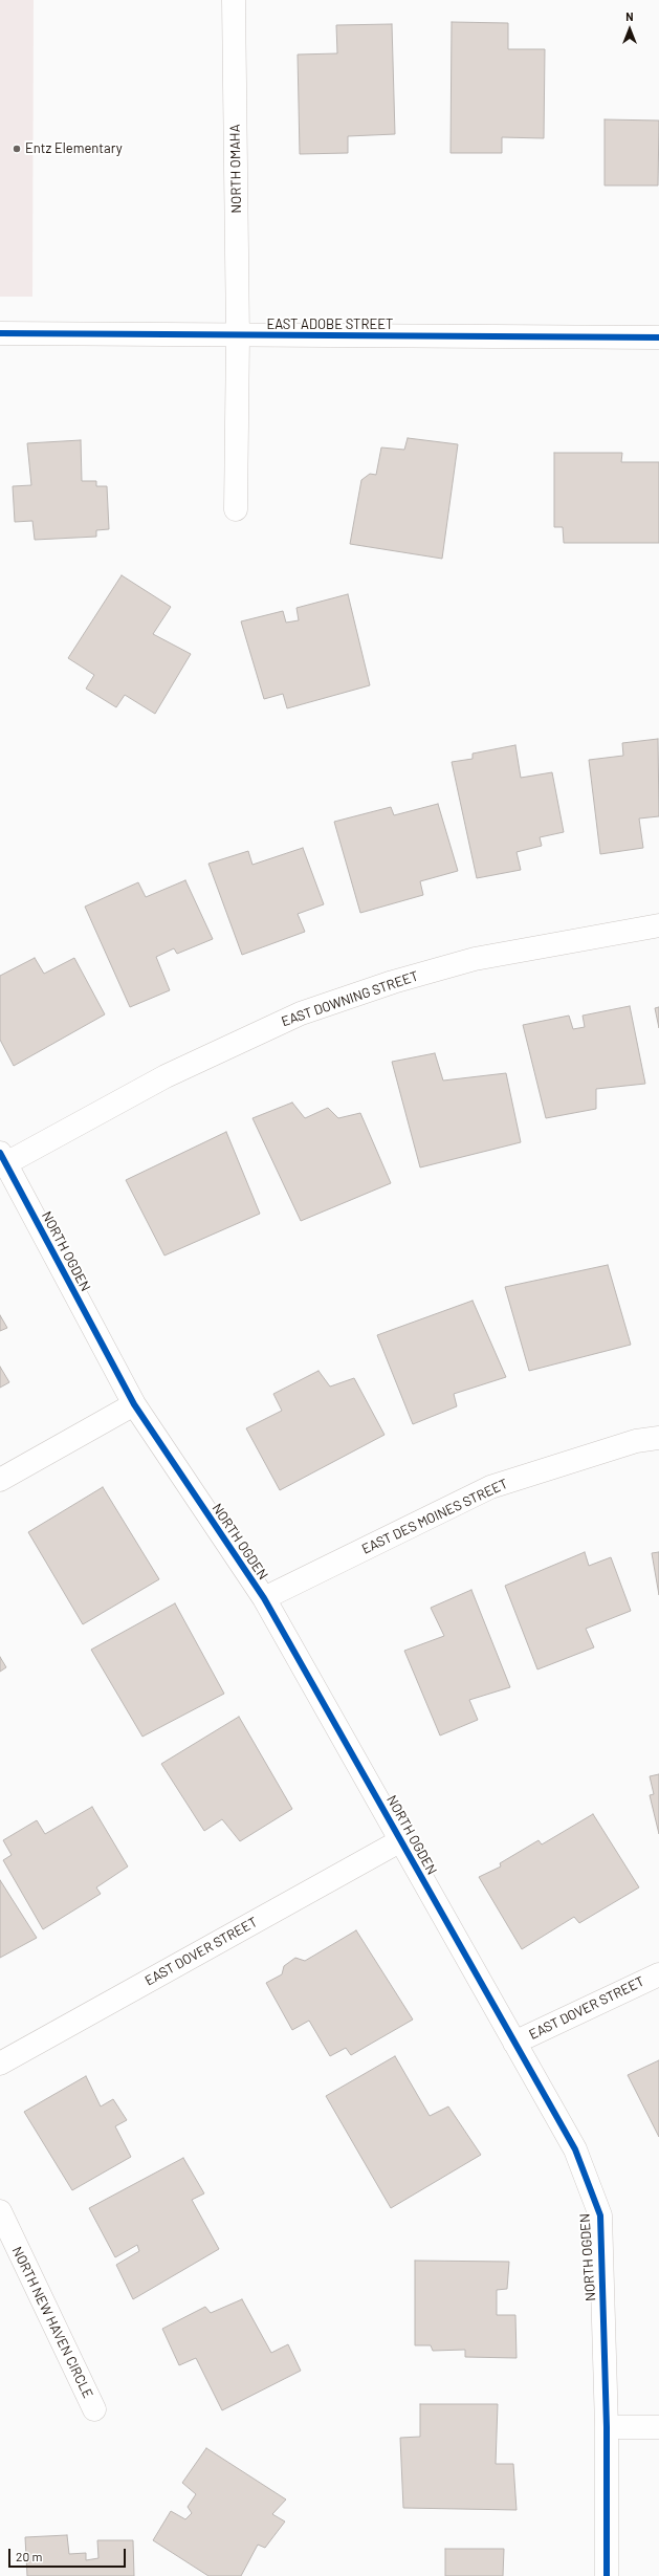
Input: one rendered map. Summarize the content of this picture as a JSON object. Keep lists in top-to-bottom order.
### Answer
{
  "streets": {
    "street": [
      "NORTH OMAHA",
      "EAST ADOBE STREET",
      "EAST DOWNING STREET",
      "NORTH OGDEN",
      "EAST DES MOINES STREET",
      "EAST DOVER STREET",
      "NORTH NEW HAVEN CIRCLE"
    ]
  },
  "crossings": [
    ["NORTH OMAHA", "EAST ADOBE STREET"],
    ["EAST DOWNING STREET", "NORTH OGDEN"],
    ["NORTH OGDEN", "EAST DES MOINES STREET"],
    ["NORTH OGDEN", "EAST DOVER STREET"]
  ],
  "places": ["Entz Elementary"],
  "scale_bar": "20 m",
  "north": "top"
}
